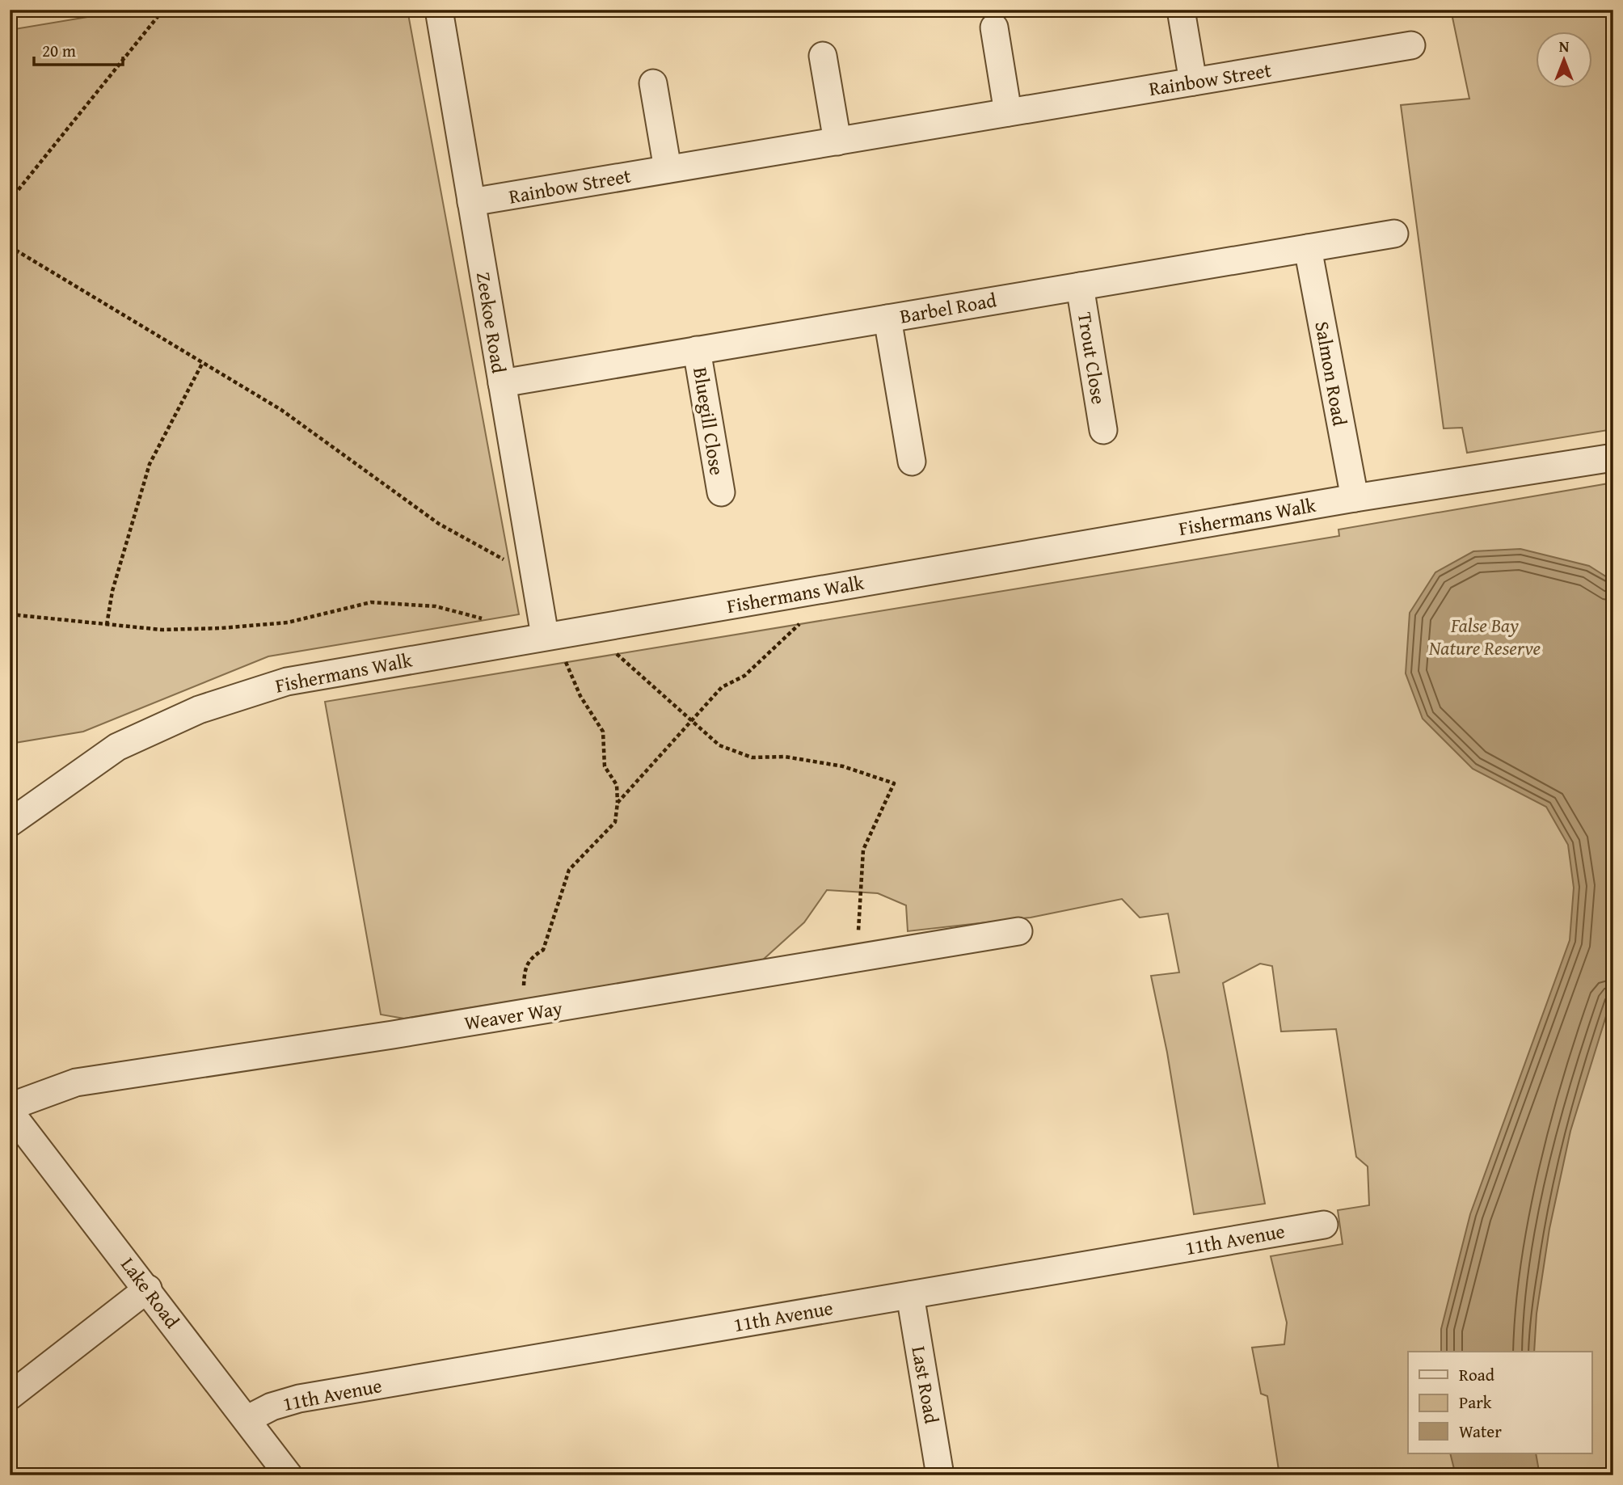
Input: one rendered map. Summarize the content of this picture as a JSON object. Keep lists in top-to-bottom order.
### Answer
{
  "streets": {
    "street": [
      "Rainbow Street",
      "Barbel Road",
      "Zeekoe Road",
      "Trout Close",
      "Salmon Road",
      "Bluegill Close",
      "Fishermans Walk",
      "Weaver Way",
      "11th Avenue",
      "Lake Road",
      "Last Road"
    ]
  },
  "crossings": [
    ["Rainbow Street", "Zeekoe Road"],
    ["Barbel Road", "Zeekoe Road"],
    ["Barbel Road", "Trout Close"],
    ["Barbel Road", "Salmon Road"],
    ["Barbel Road", "Bluegill Close"],
    ["Zeekoe Road", "Fishermans Walk"],
    ["Salmon Road", "Fishermans Walk"],
    ["Weaver Way", "Lake Road"],
    ["11th Avenue", "Lake Road"],
    ["11th Avenue", "Last Road"]
  ],
  "parks": ["False Bay Nature Reserve"],
  "legend": ["Road", "Park", "Water"],
  "scale_bar": "20 m",
  "north": "top"
}
